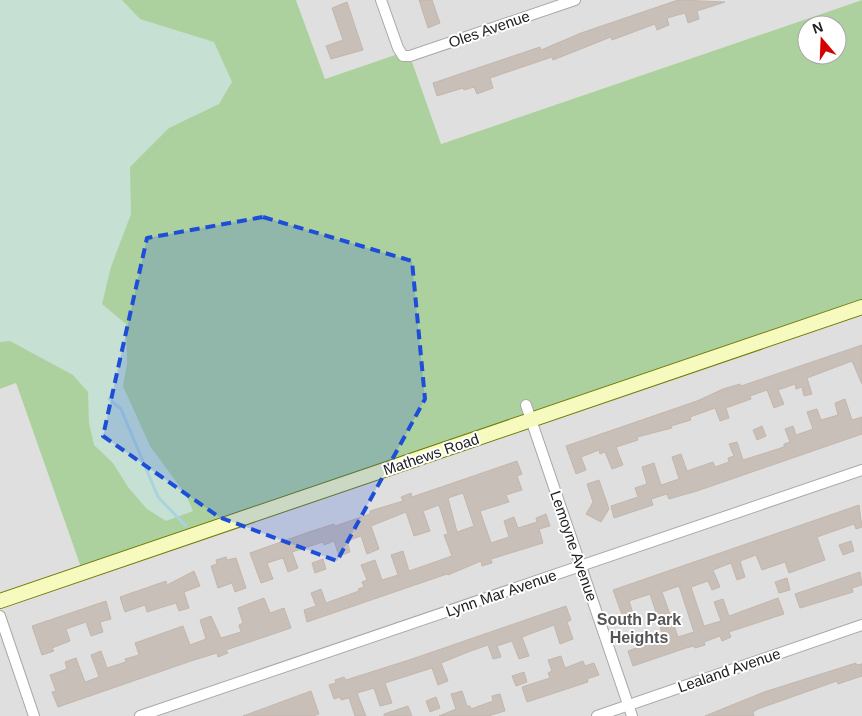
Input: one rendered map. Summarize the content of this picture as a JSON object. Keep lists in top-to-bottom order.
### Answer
{
  "streets": {
    "street": [
      "Oles Avenue",
      "Mathews Road",
      "Lemoyne Avenue",
      "Lynn Mar Avenue",
      "Lealand Avenue"
    ]
  },
  "crossings": [
    ["Mathews Road", "Lemoyne Avenue"],
    ["Lemoyne Avenue", "Lynn Mar Avenue"],
    ["Lemoyne Avenue", "Lealand Avenue"]
  ],
  "districts": ["South Park Heights"],
  "north": "top"
}
